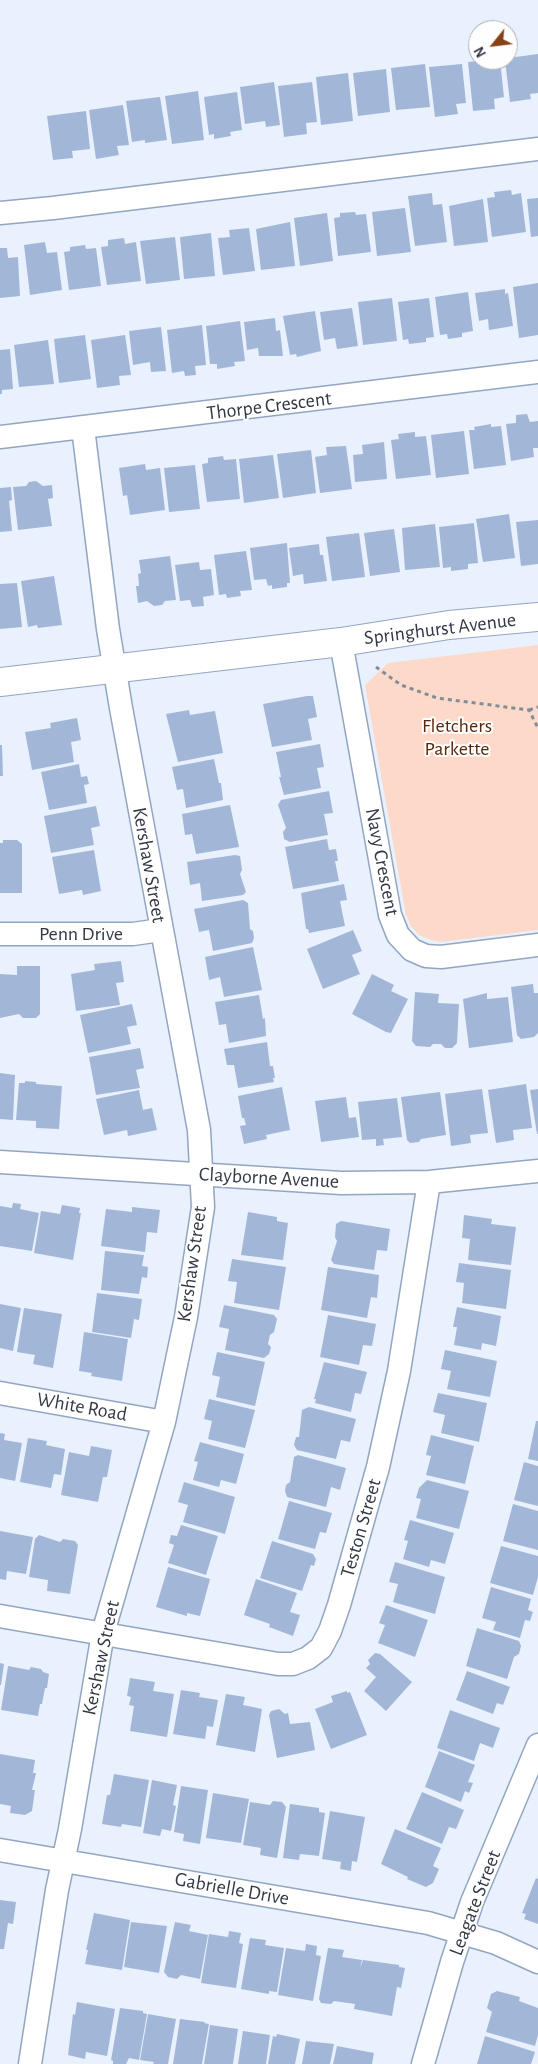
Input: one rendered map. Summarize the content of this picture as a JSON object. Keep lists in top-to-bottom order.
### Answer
{
  "streets": {
    "street": [
      "Thorpe Crescent",
      "Springhurst Avenue",
      "Navy Crescent",
      "Kershaw Street",
      "Penn Drive",
      "Clayborne Avenue",
      "White Road",
      "Teston Street",
      "Gabrielle Drive",
      "Leagate Street"
    ]
  },
  "crossings": [
    ["Thorpe Crescent", "Kershaw Street"],
    ["Springhurst Avenue", "Navy Crescent"],
    ["Kershaw Street", "Penn Drive"],
    ["Kershaw Street", "Clayborne Avenue"],
    ["Kershaw Street", "White Road"],
    ["Kershaw Street", "Teston Street"],
    ["Kershaw Street", "Gabrielle Drive"],
    ["Clayborne Avenue", "Teston Street"],
    ["Gabrielle Drive", "Leagate Street"]
  ],
  "parks": ["Fletchers Parkette"],
  "north": "bottom left"
}
